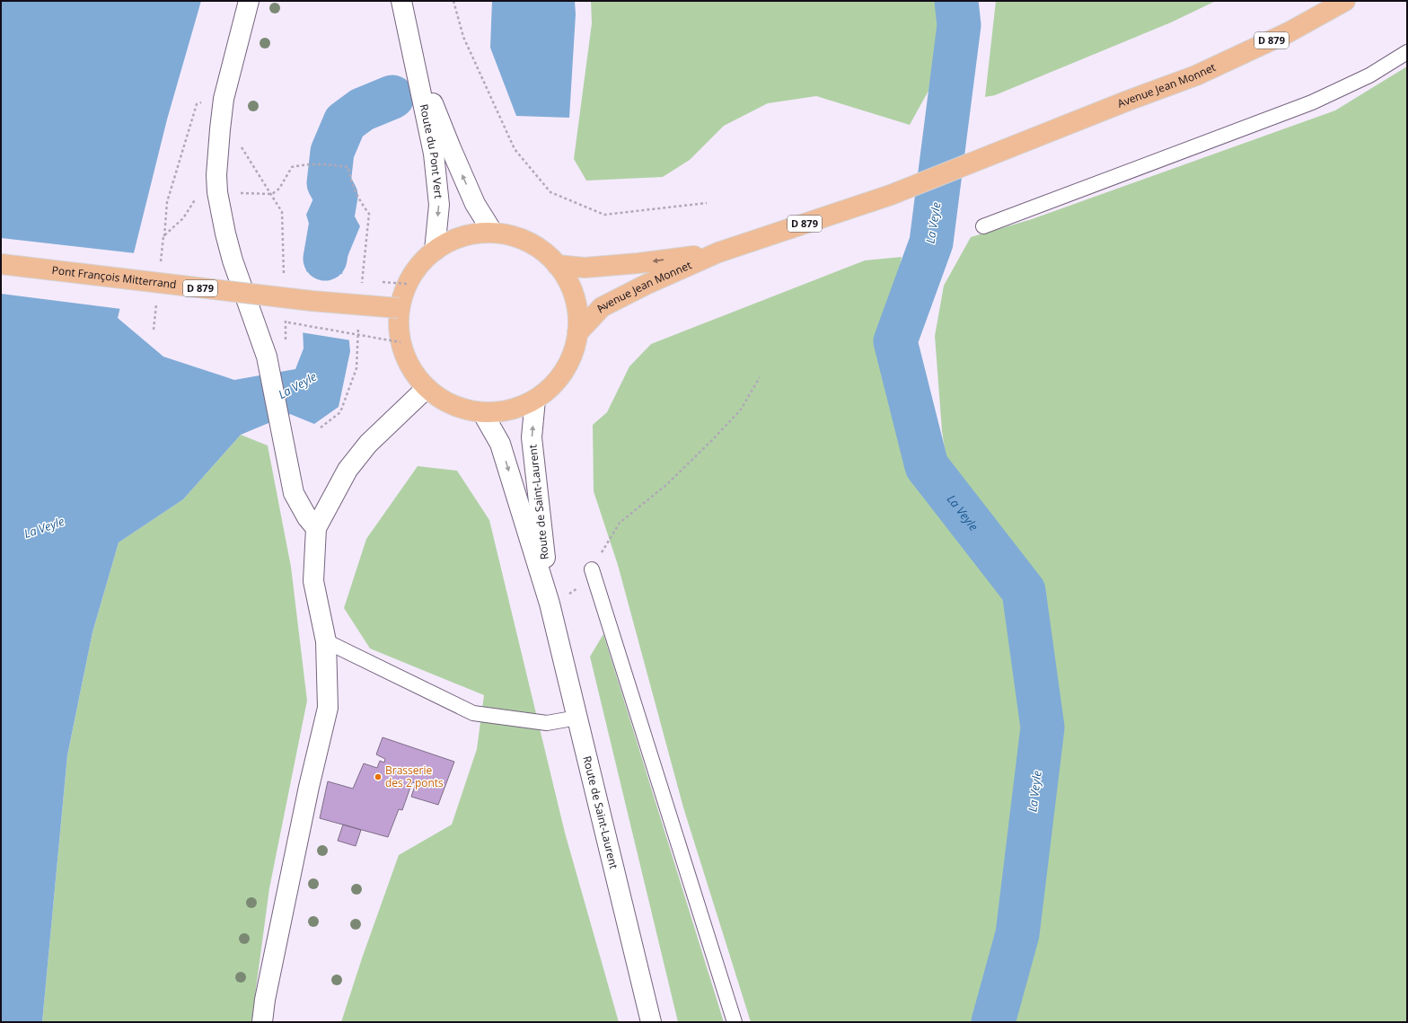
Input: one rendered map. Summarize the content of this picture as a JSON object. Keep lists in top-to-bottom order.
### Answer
{
  "streets": {
    "main road": [
      "D 879",
      "Avenue Jean Monnet",
      "Route du Pont Vert",
      "Pont François Mitterrand",
      "Route de Saint-Laurent"
    ]
  },
  "water": ["La Veyle"],
  "places": ["Brasserie des 2 ponts"]
}
